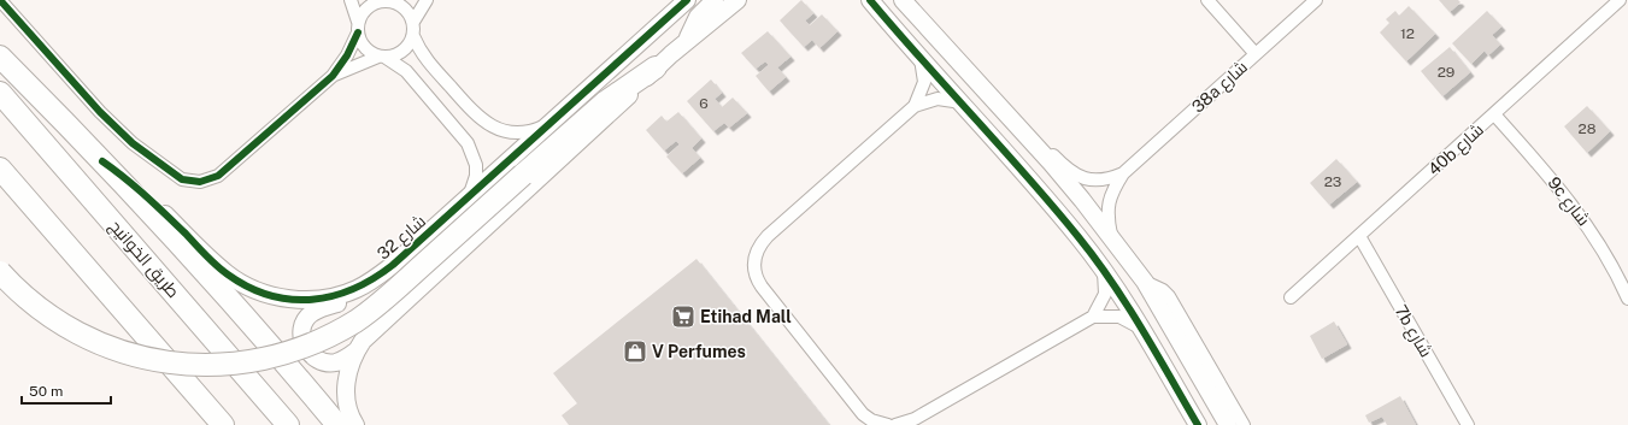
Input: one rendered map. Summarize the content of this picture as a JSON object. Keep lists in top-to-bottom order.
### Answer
{
  "streets": {
    "highway": ["طريق الخوانيج"],
    "street": [
      "38a شارع",
      "40b شارع",
      "9c شارع",
      "شارع 32",
      "7b شارع"
    ]
  },
  "crossings": [
    ["40b شارع", "9c شارع"],
    ["40b شارع", "7b شارع"]
  ],
  "places": {
    "supermarket": ["Etihad Mall"],
    "shop": ["V Perfumes"]
  },
  "house_numbers": [
    "12",
    "29",
    "6",
    "28",
    "23"
  ],
  "scale_bar": "50 m"
}
